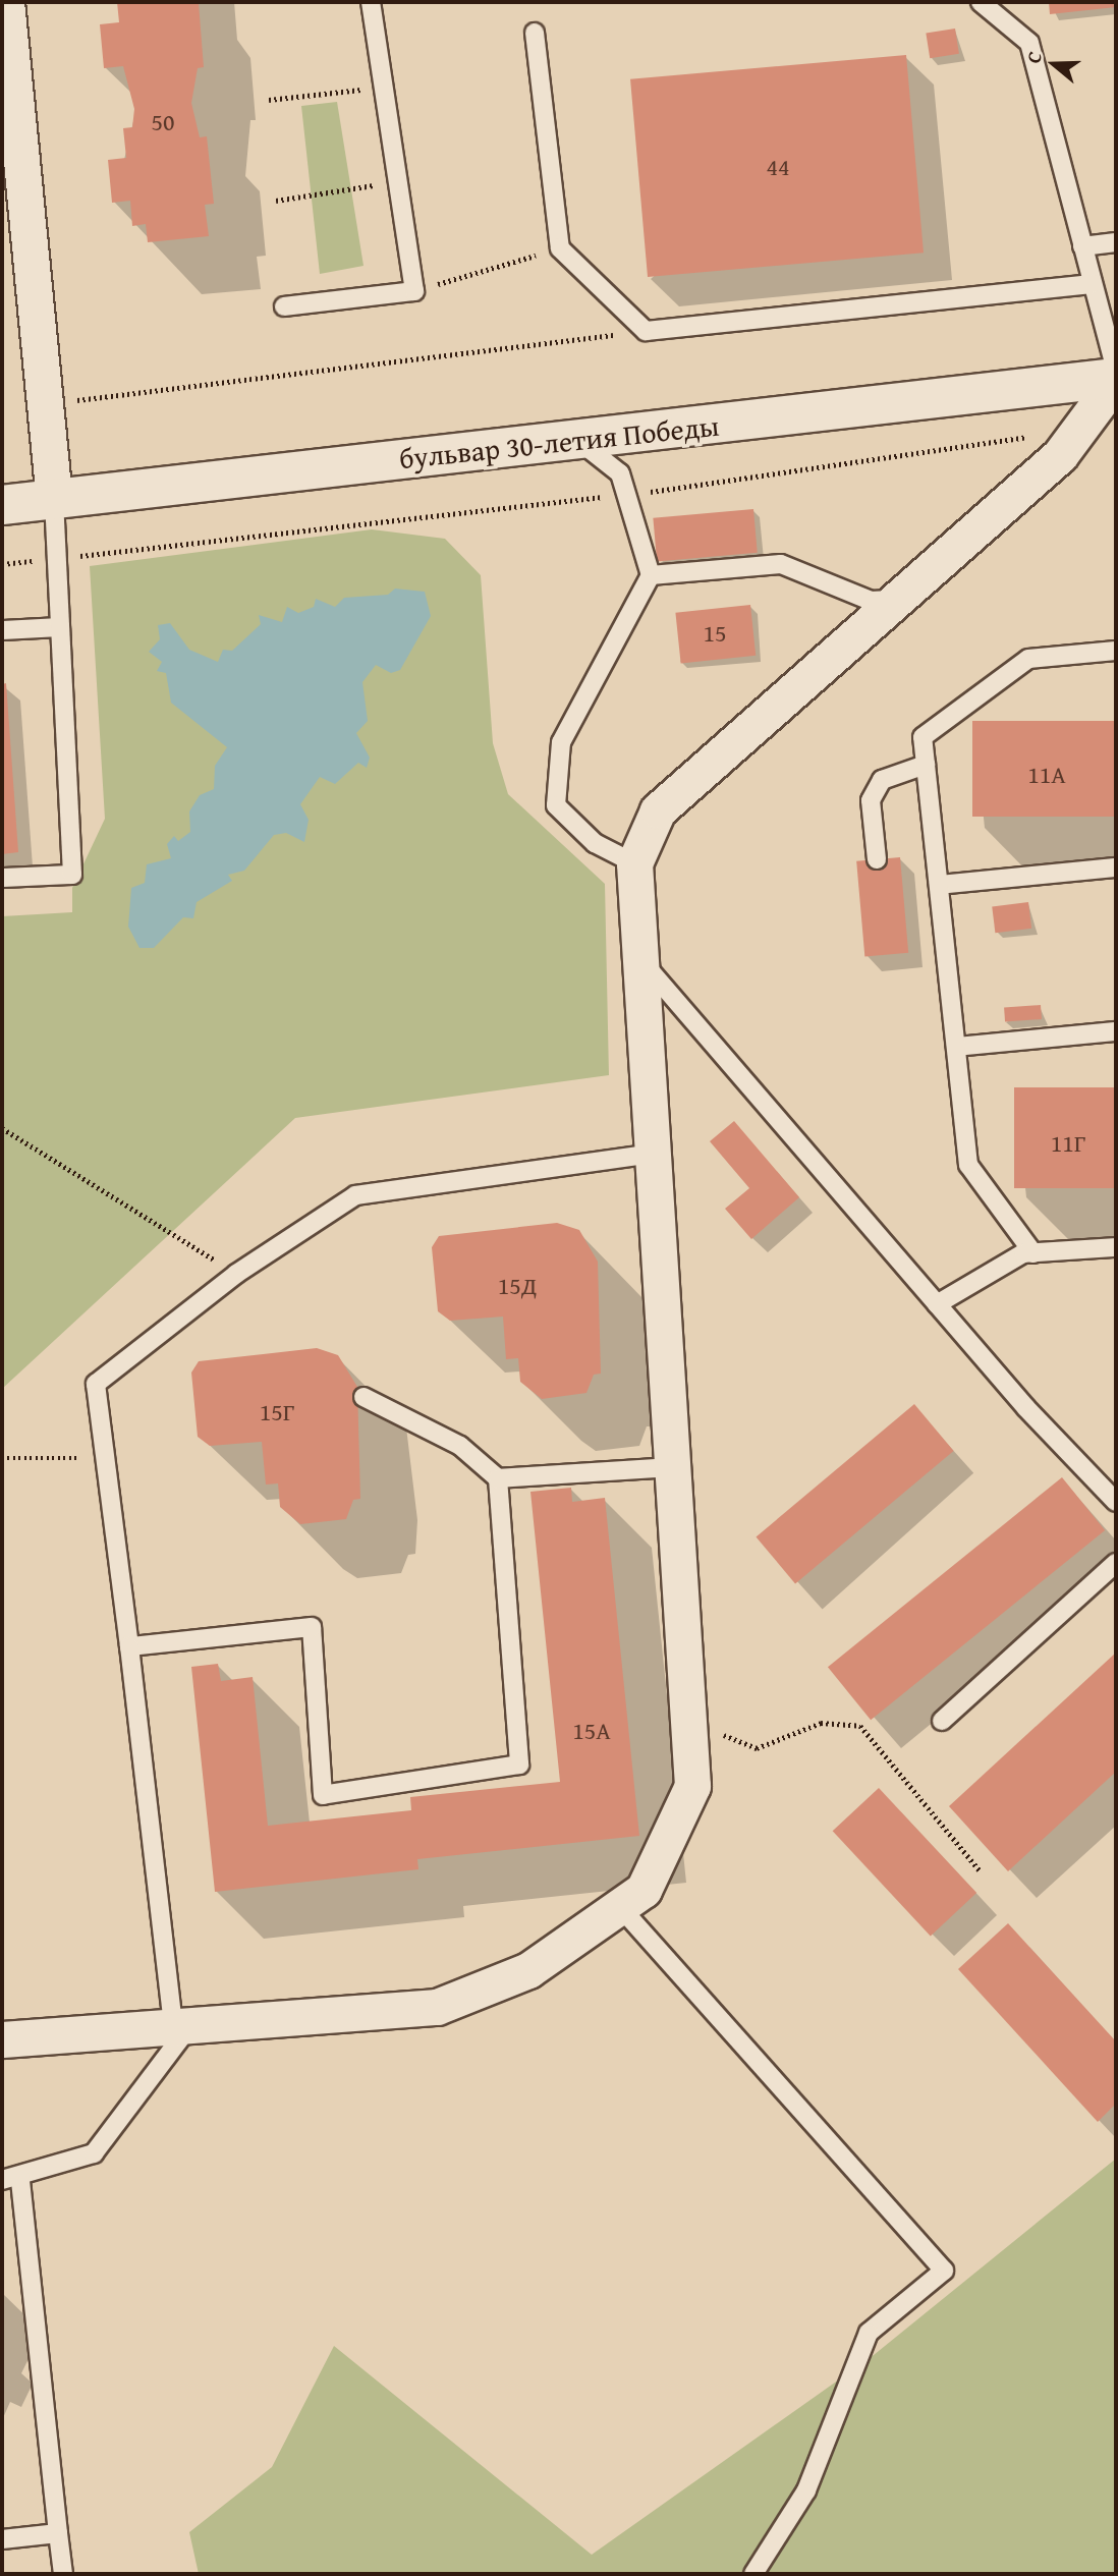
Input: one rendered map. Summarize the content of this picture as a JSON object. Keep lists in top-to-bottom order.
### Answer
{
  "streets": {
    "main road": ["бульвар 30-летия Победы"]
  },
  "house_numbers": [
    "50",
    "44",
    "15",
    "11А",
    "11Г",
    "15Д",
    "15Г",
    "15А"
  ],
  "north": "left"
}
